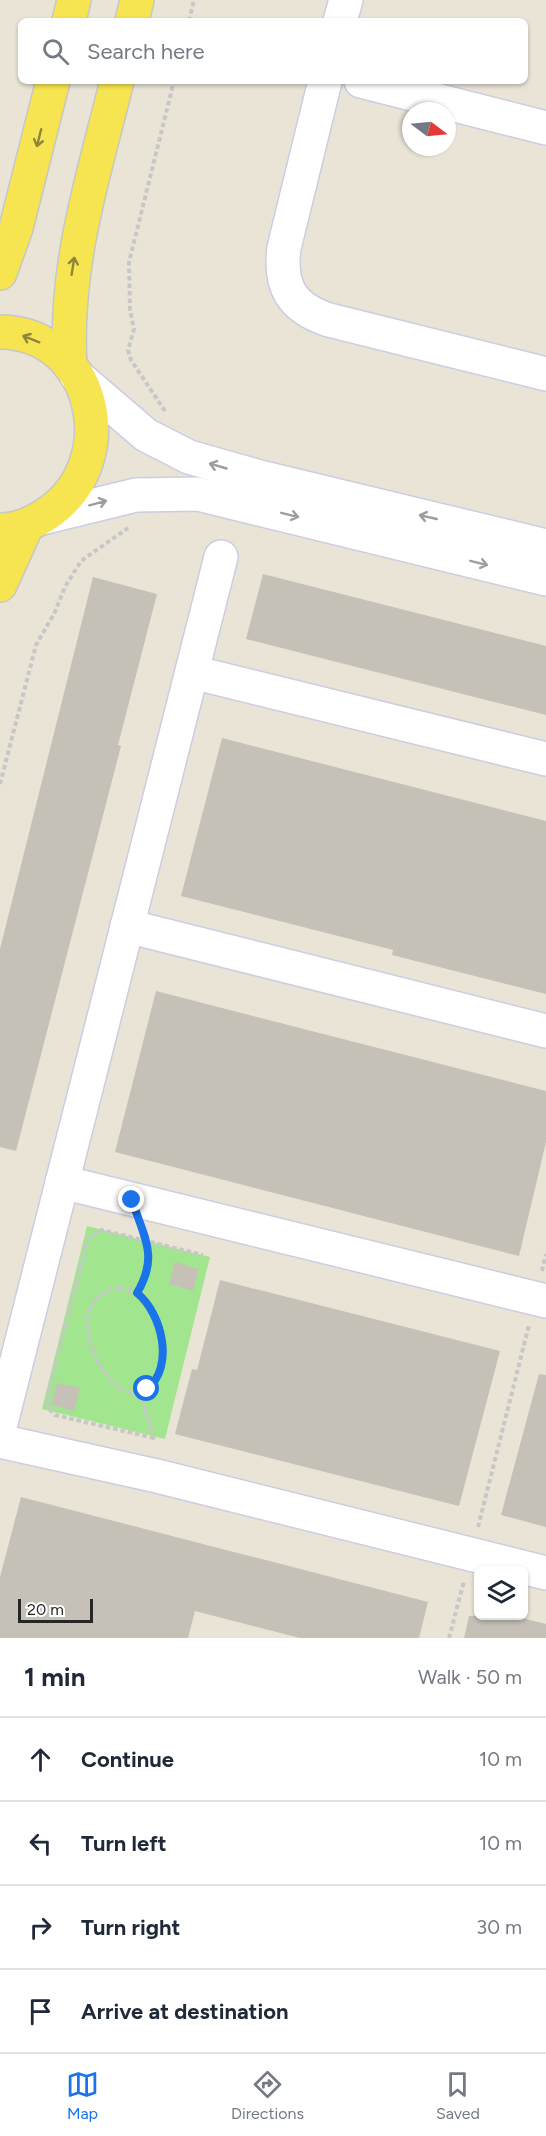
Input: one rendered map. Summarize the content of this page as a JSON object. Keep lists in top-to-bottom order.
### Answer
{
  "scale_bar": "20 m",
  "north": "right",
  "page": {
    "search": "Search here",
    "scale": "20 m",
    "heading": ["1 min", "Walk · 50 m"],
    "list": [
      ["Continue", "10 m"],
      ["Turn left", "10 m"],
      ["Turn right", "30 m"],
      "Arrive at destination"
    ],
    "nav": ["Map", "Directions", "Saved"]
  }
}
